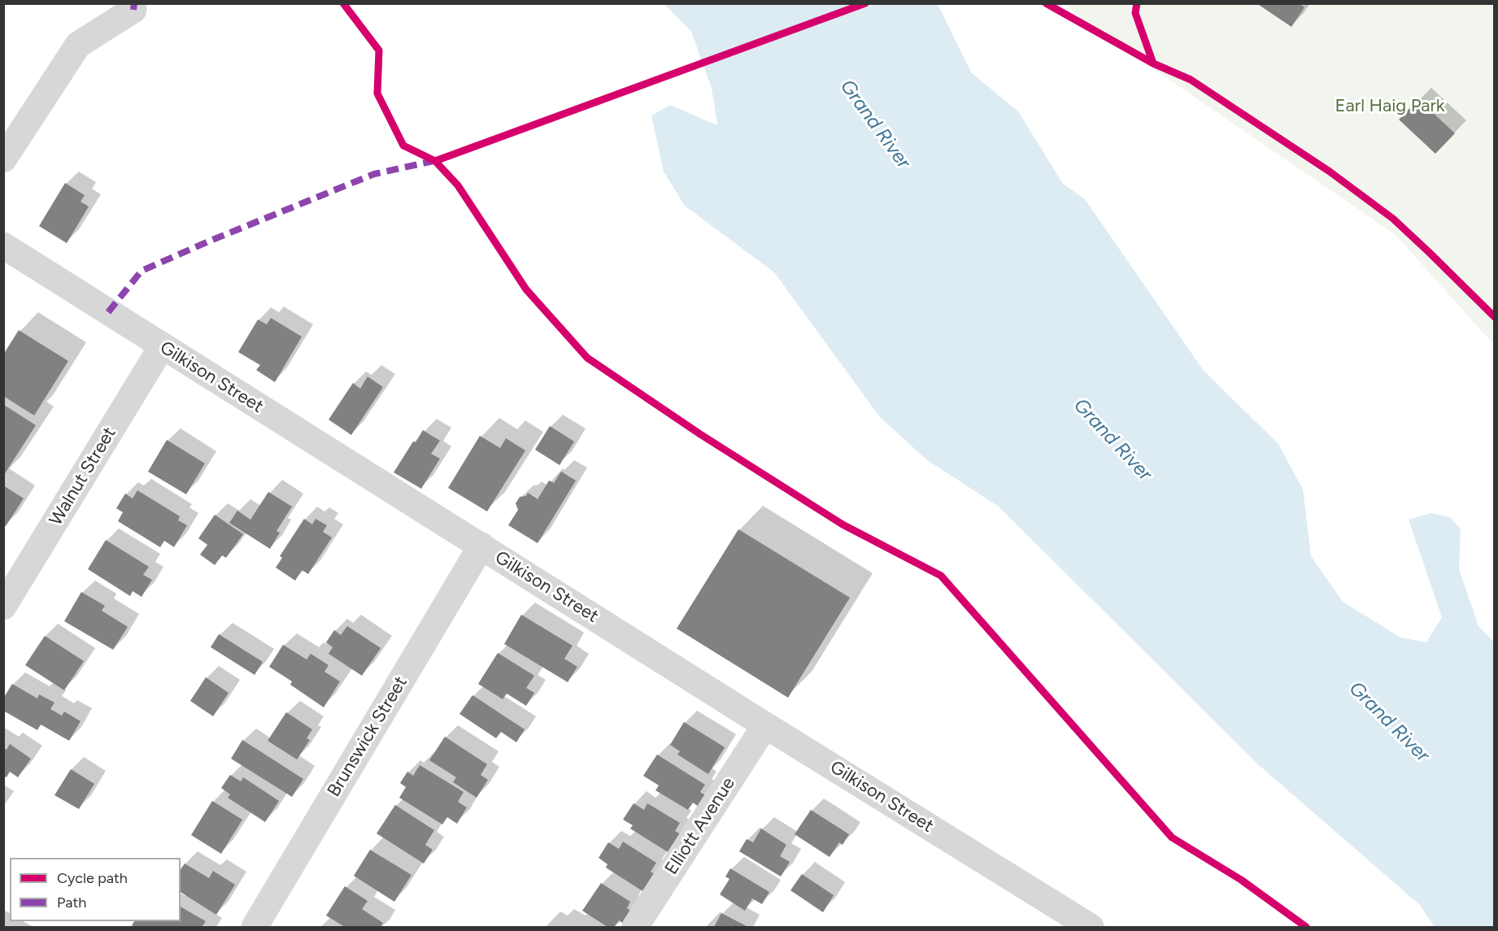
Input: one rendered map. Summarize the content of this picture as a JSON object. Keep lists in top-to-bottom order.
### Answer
{
  "streets": {
    "street": [
      "Gilkison Street",
      "Walnut Street",
      "Brunswick Street",
      "Elliott Avenue"
    ]
  },
  "crossings": [
    ["Gilkison Street", "Walnut Street"],
    ["Gilkison Street", "Brunswick Street"],
    ["Gilkison Street", "Elliott Avenue"]
  ],
  "water": ["Grand River"],
  "parks": ["Earl Haig Park"],
  "legend": ["Cycle path", "Path"]
}
